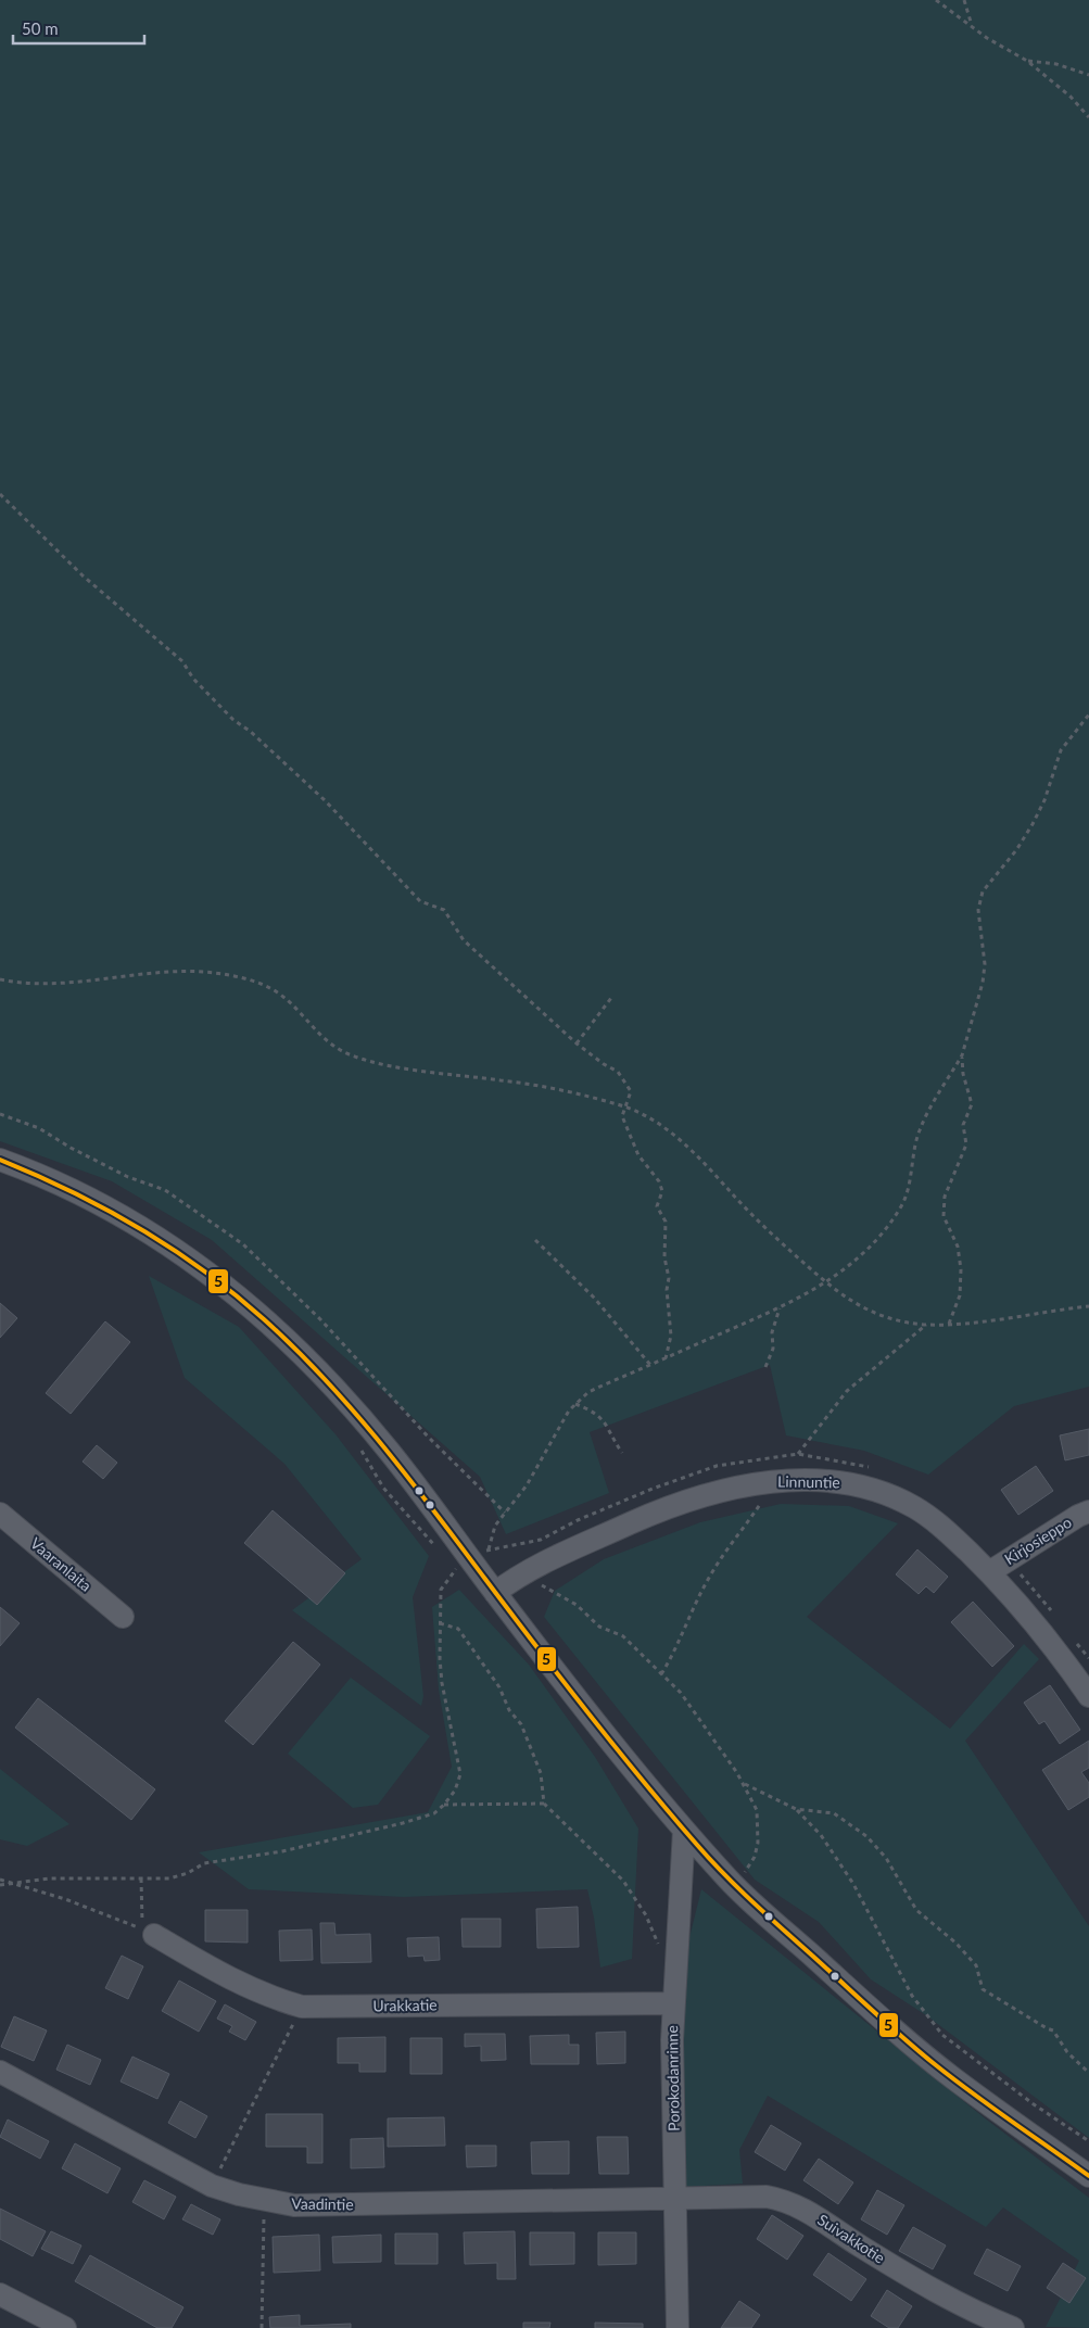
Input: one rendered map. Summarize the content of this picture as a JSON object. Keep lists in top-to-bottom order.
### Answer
{
  "streets": {
    "street": [
      "Linnuntie",
      "Kirjosieppo",
      "Vaaranlaita",
      "Urakkatie",
      "Porokodanrinne",
      "Vaadintie",
      "Suivakkotie"
    ]
  },
  "crossings": [
    ["Linnuntie", "Kirjosieppo"],
    ["Urakkatie", "Porokodanrinne"],
    ["Porokodanrinne", "Vaadintie"],
    ["Porokodanrinne", "Suivakkotie"],
    ["Vaadintie", "Suivakkotie"]
  ],
  "lines": ["transit line 5"],
  "scale_bar": "50 m"
}
